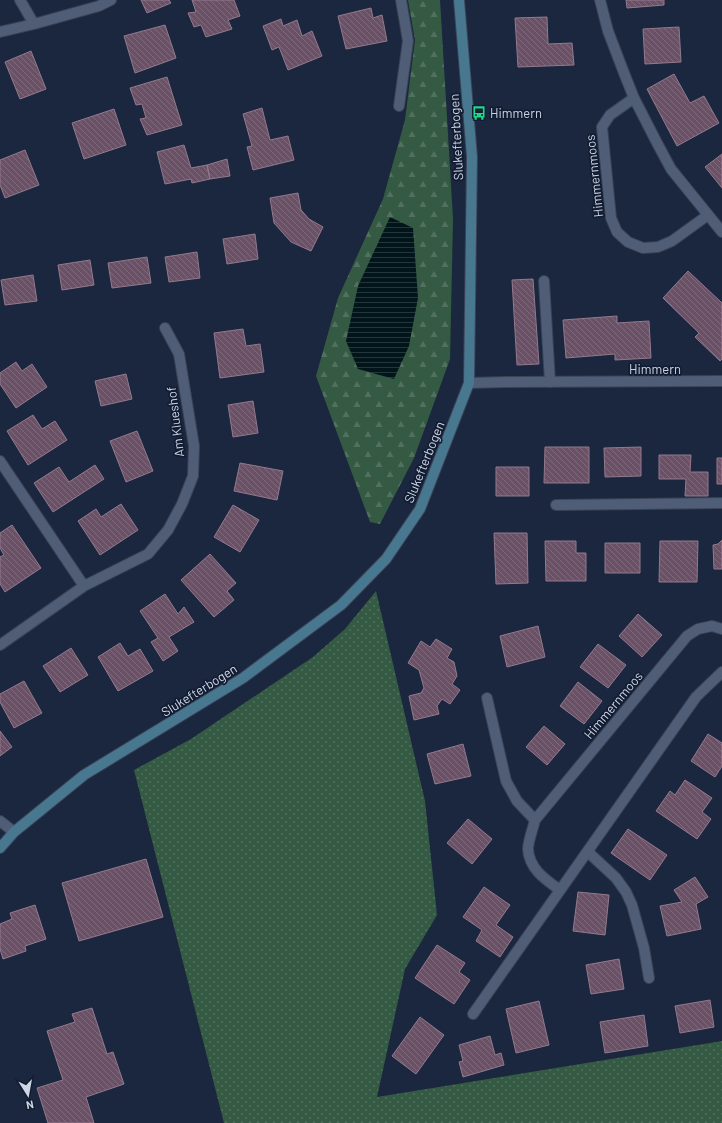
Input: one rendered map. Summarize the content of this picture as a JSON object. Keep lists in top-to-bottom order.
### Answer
{
  "streets": {
    "street": [
      "Slukefterbogen",
      "Himmernmoos",
      "Himmern",
      "Am Klueshof"
    ]
  },
  "crossings": [
    ["Slukefterbogen", "Himmern"]
  ],
  "places": {
    "bus stop": ["Himmern"]
  },
  "north": "bottom"
}
